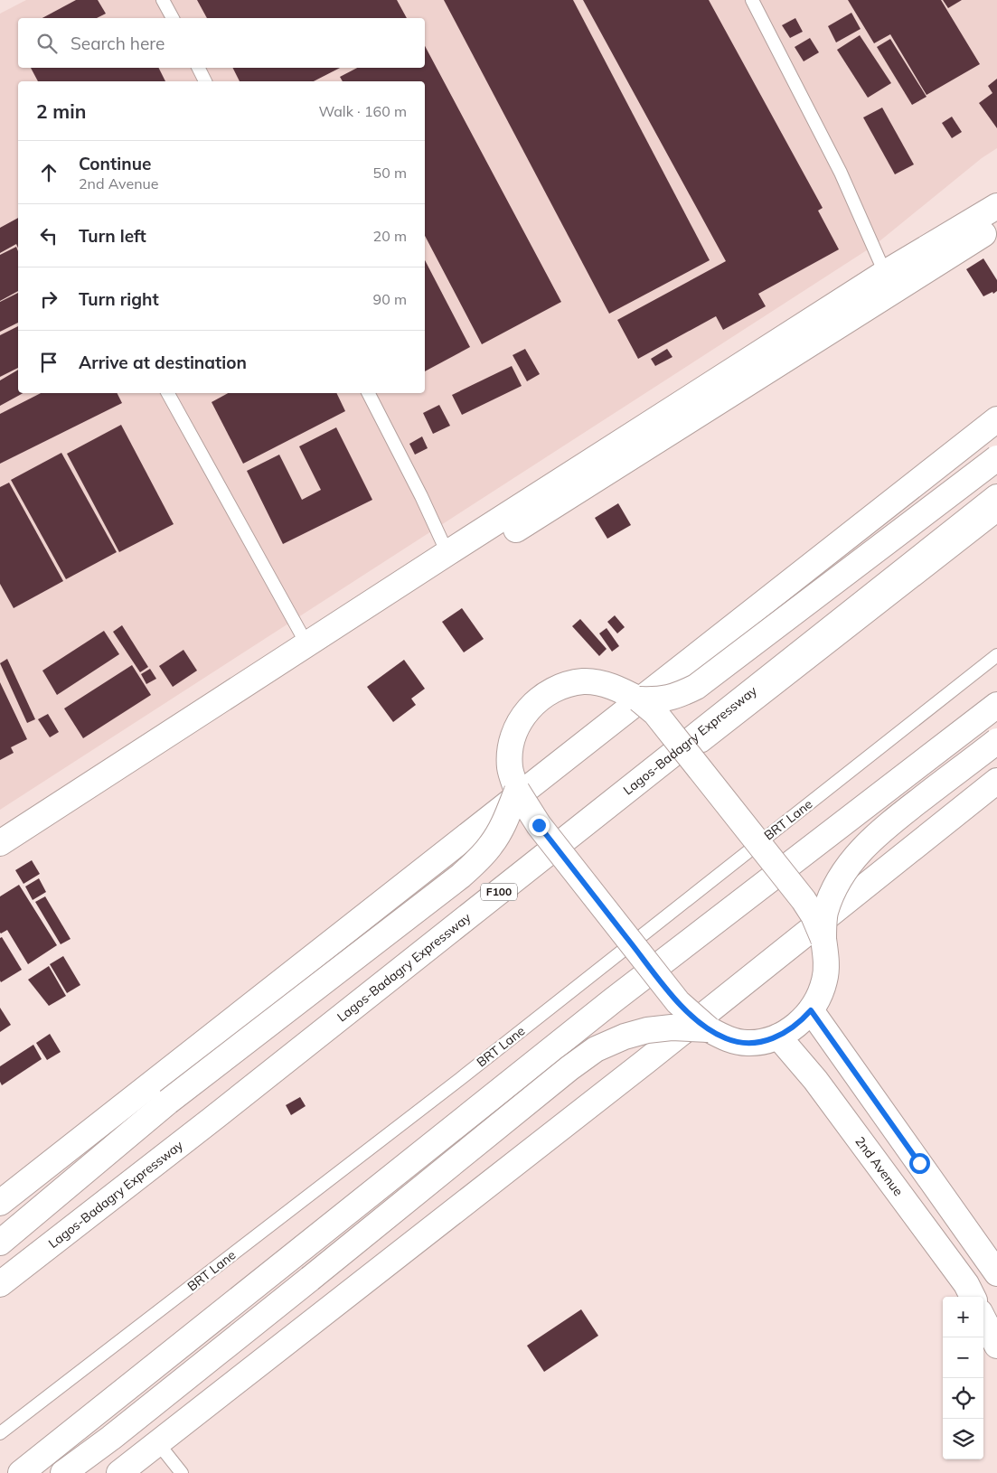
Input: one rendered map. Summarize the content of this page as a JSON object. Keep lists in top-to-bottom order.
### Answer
{
  "streets": {
    "main road": ["Lagos-Badagry Expressway", "F100", "2nd Avenue"],
    "lane": ["BRT Lane"]
  },
  "page": {
    "search": "Search here",
    "heading": ["2 min", "Walk · 160 m"],
    "list": [
      ["Continue", "2nd Avenue", "50 m"],
      ["Turn left", "20 m"],
      ["Turn right", "90 m"],
      "Arrive at destination"
    ],
    "map_buttons": ["+", "−"]
  }
}
